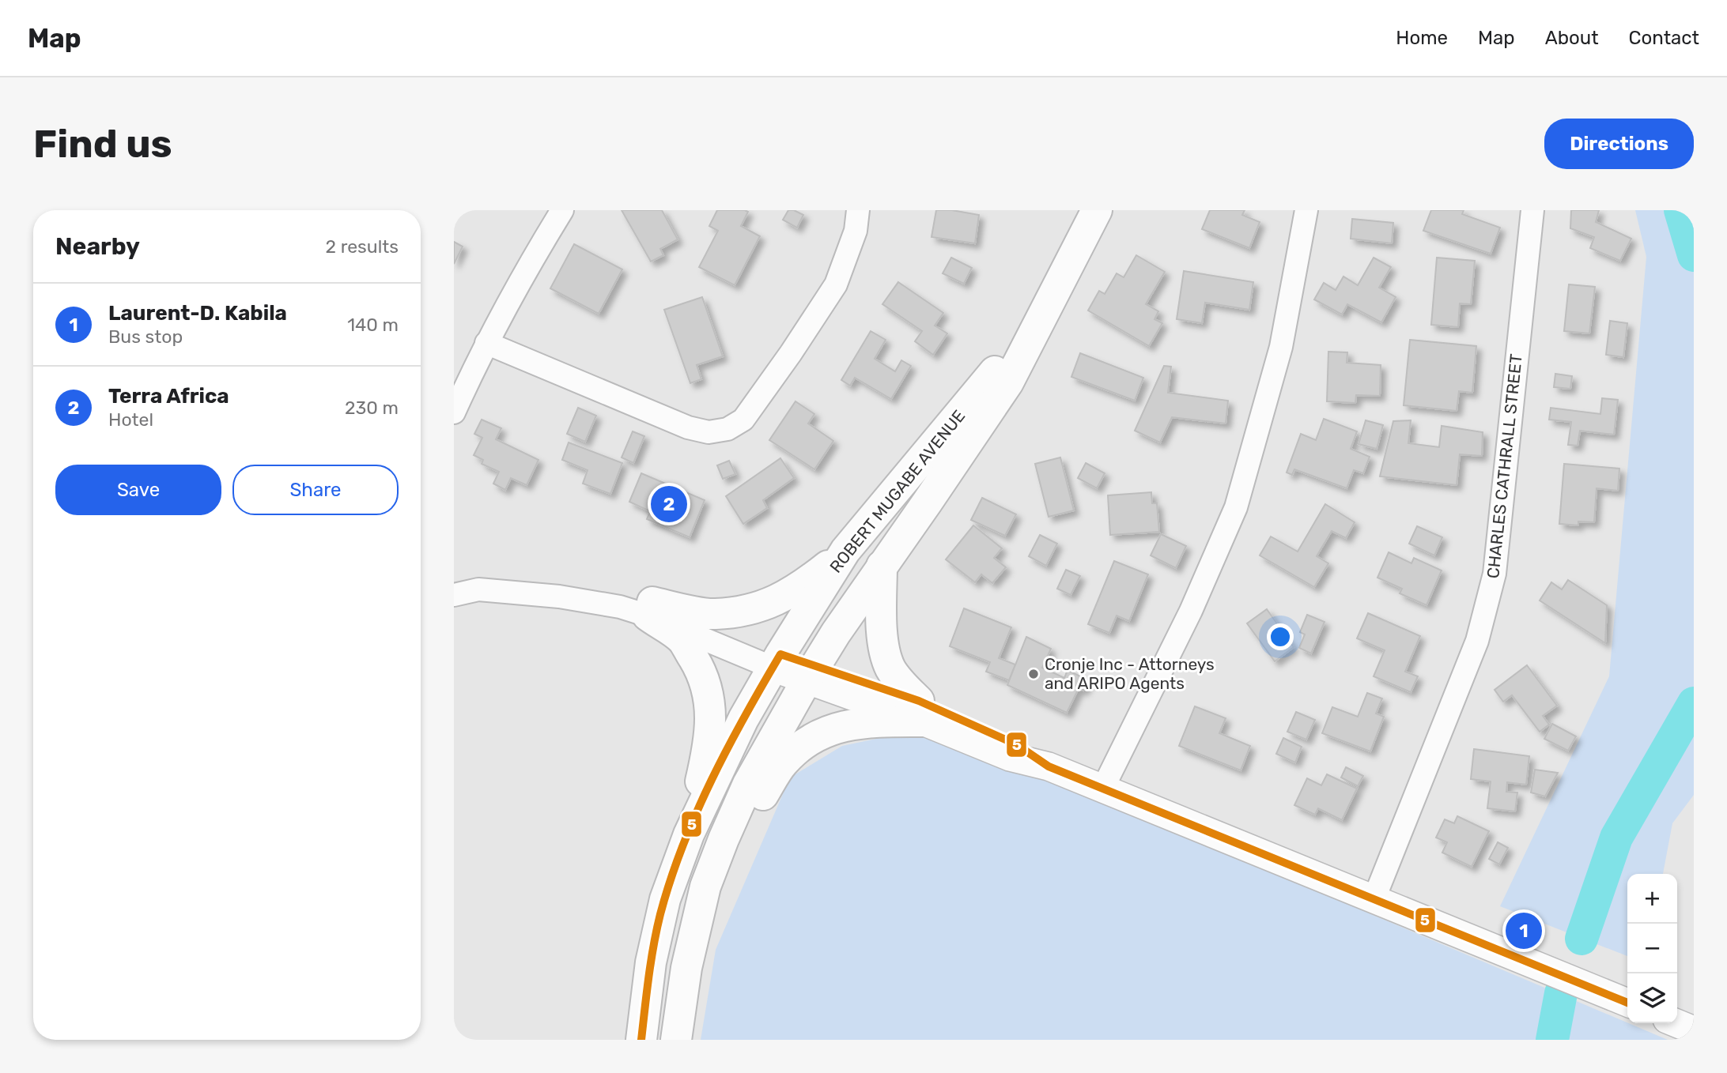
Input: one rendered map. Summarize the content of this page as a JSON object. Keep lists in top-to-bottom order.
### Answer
{
  "streets": {
    "main road": ["ROBERT MUGABE AVENUE"],
    "street": ["CHARLES CATHRALL STREET"]
  },
  "places": ["Cronje Inc - Attorneys and ARIPO Agents"],
  "lines": ["transit line 5"],
  "page": {
    "header": "Map",
    "nav": [
      "Home",
      "Map",
      "About",
      "Contact"
    ],
    "buttons": [
      "Directions",
      ["Save", "Share"]
    ],
    "title": "Find us",
    "heading": ["Nearby", "2 results"],
    "list": [
      {
        "mark": "1",
        "name": "Laurent-D. Kabila",
        "note": "Bus stop",
        "value": "140 m"
      },
      {
        "mark": "2",
        "name": "Terra Africa",
        "note": "Hotel",
        "value": "230 m"
      }
    ],
    "pins": ["2", "1"],
    "map_buttons": ["+", "−"]
  }
}
